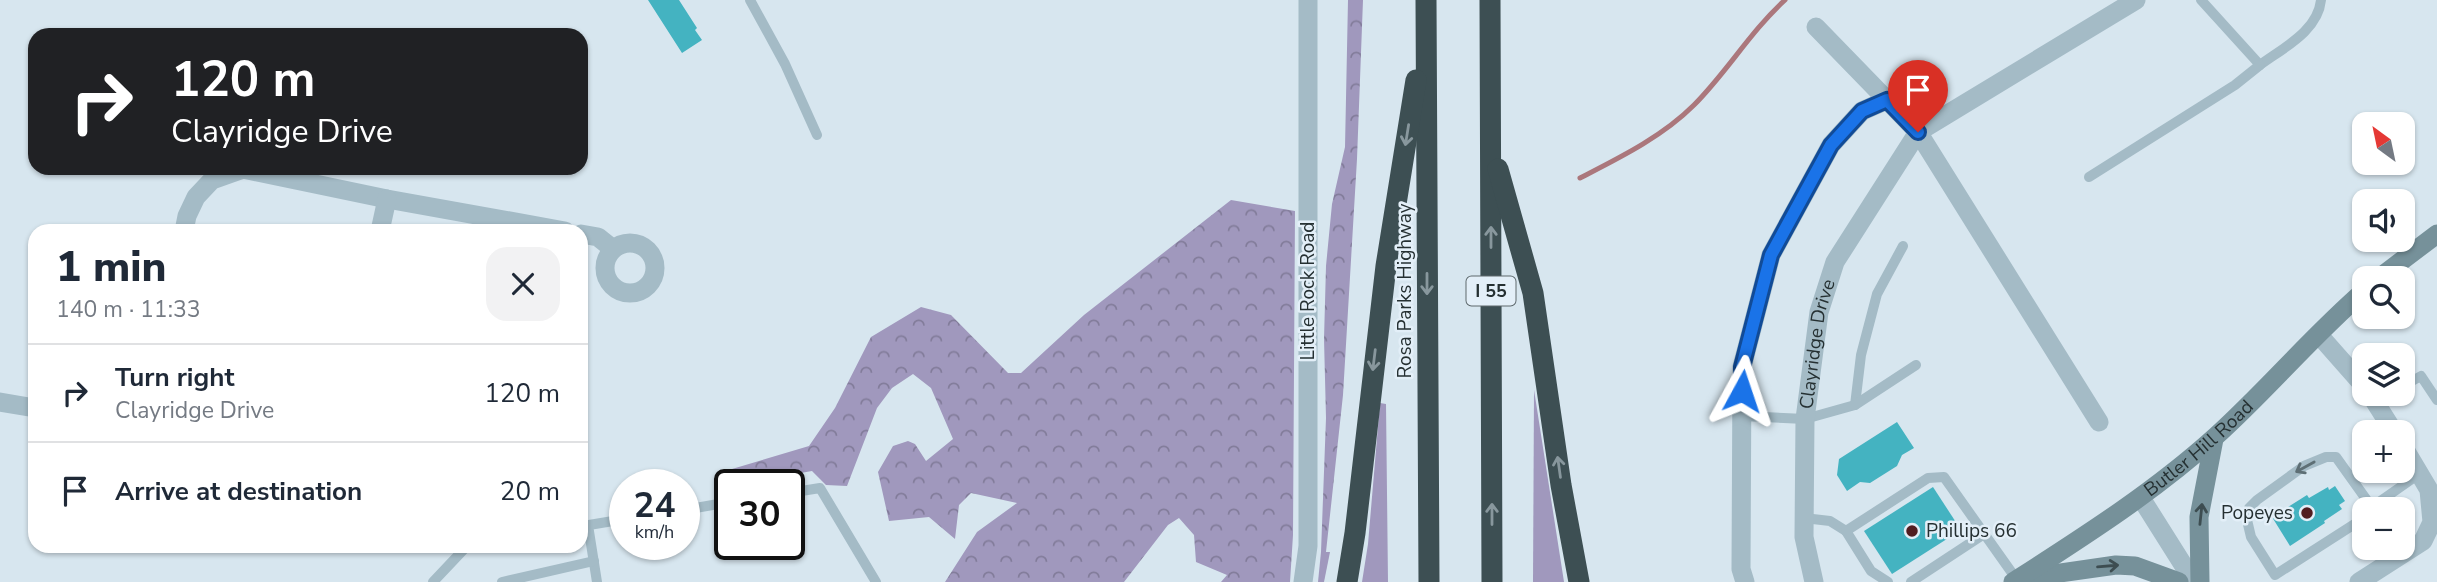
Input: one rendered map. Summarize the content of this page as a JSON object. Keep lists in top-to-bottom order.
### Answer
{
  "streets": {
    "highway": ["Rosa Parks Highway", "I 55"],
    "main road": ["Butler Hill Road"],
    "street": ["Little Rock Road", "Clayridge Drive"]
  },
  "places": ["Popeyes", "Phillips 66"],
  "north": "top left",
  "page": {
    "turn": ["120 m", "Clayridge Drive"],
    "map_buttons": ["+", "−"],
    "heading": ["1 min", "140 m · 11:33"],
    "list": [
      {
        "name": "Turn right",
        "note": "Clayridge Drive",
        "value": "120 m"
      },
      {
        "name": "Arrive at destination",
        "value": "20 m"
      }
    ],
    "speed": "24 km/h",
    "limit": "30"
  }
}
